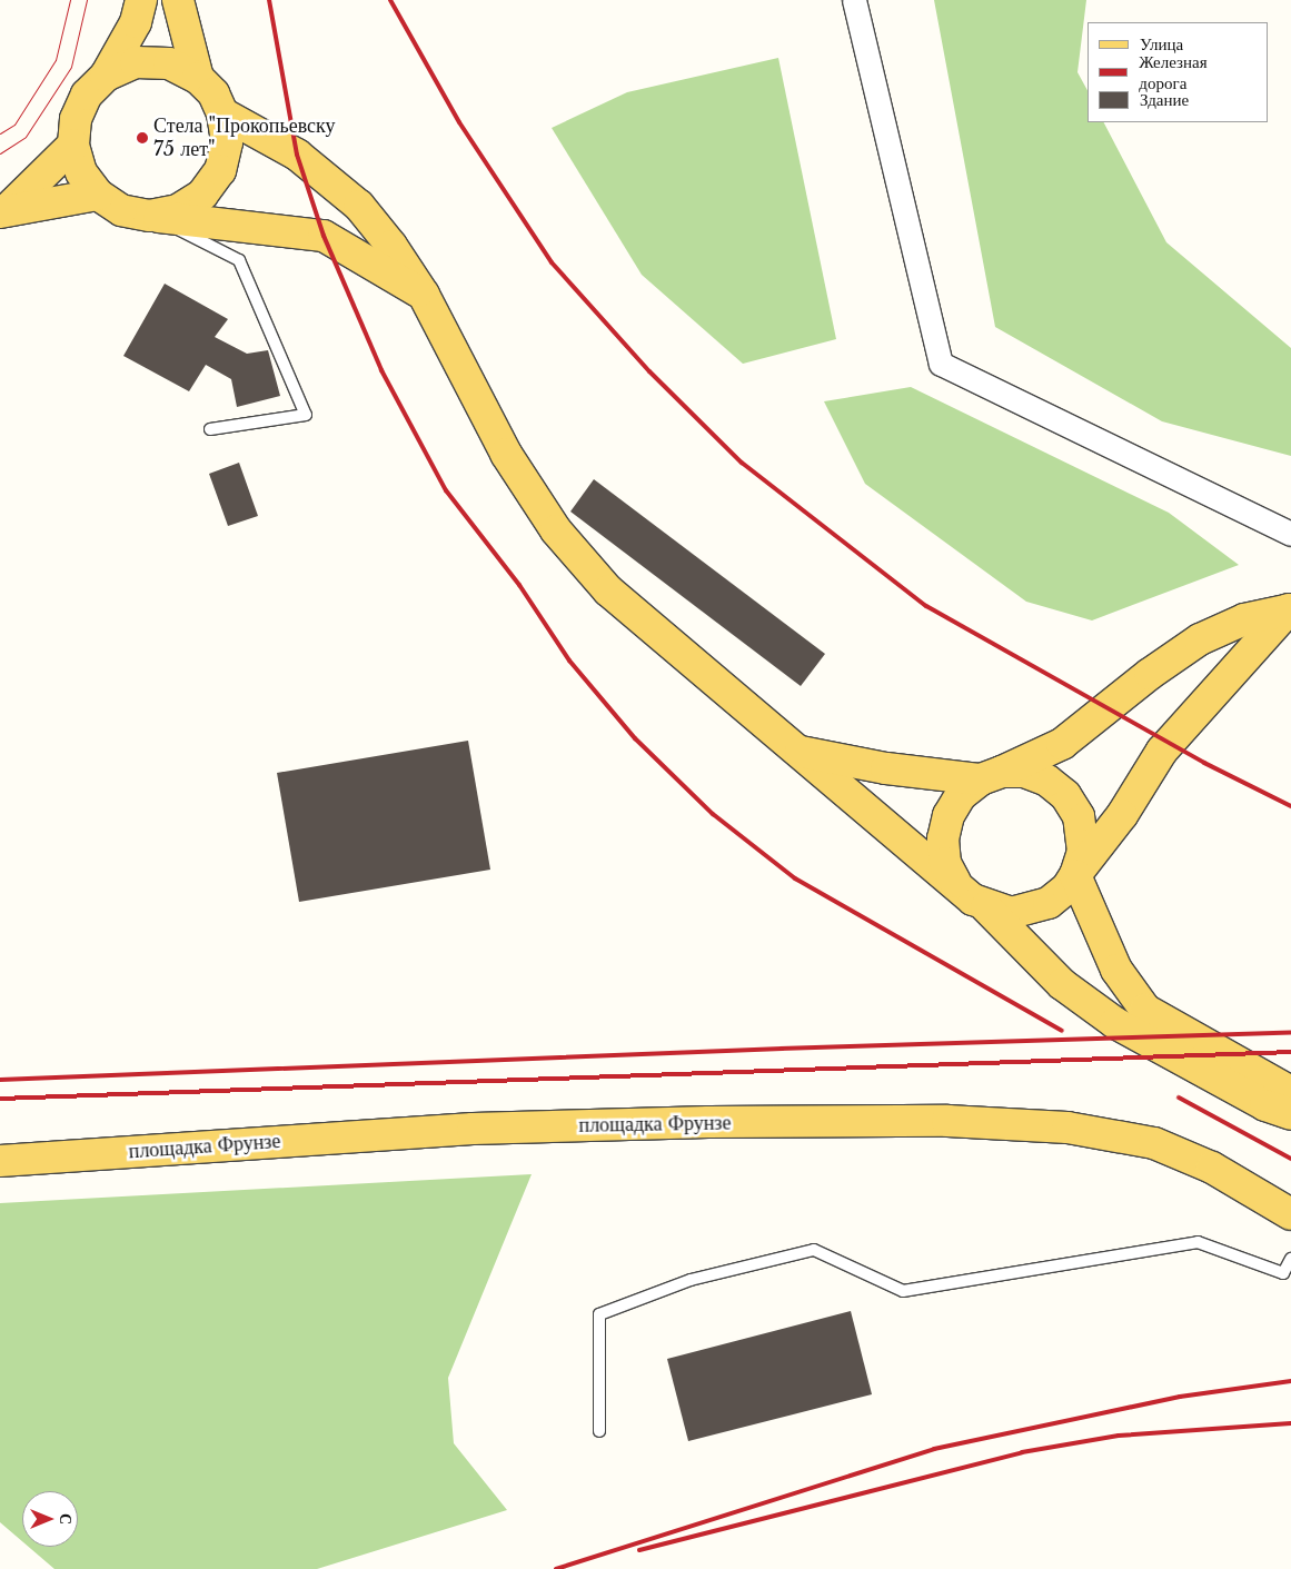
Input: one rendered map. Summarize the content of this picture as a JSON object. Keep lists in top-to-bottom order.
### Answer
{
  "streets": {
    "main road": ["площадка Фрунзе"]
  },
  "places": ["Стела \"Прокопьевску 75 лет\""],
  "legend": ["Улица", "Железная дорога", "Здание"],
  "north": "right"
}
